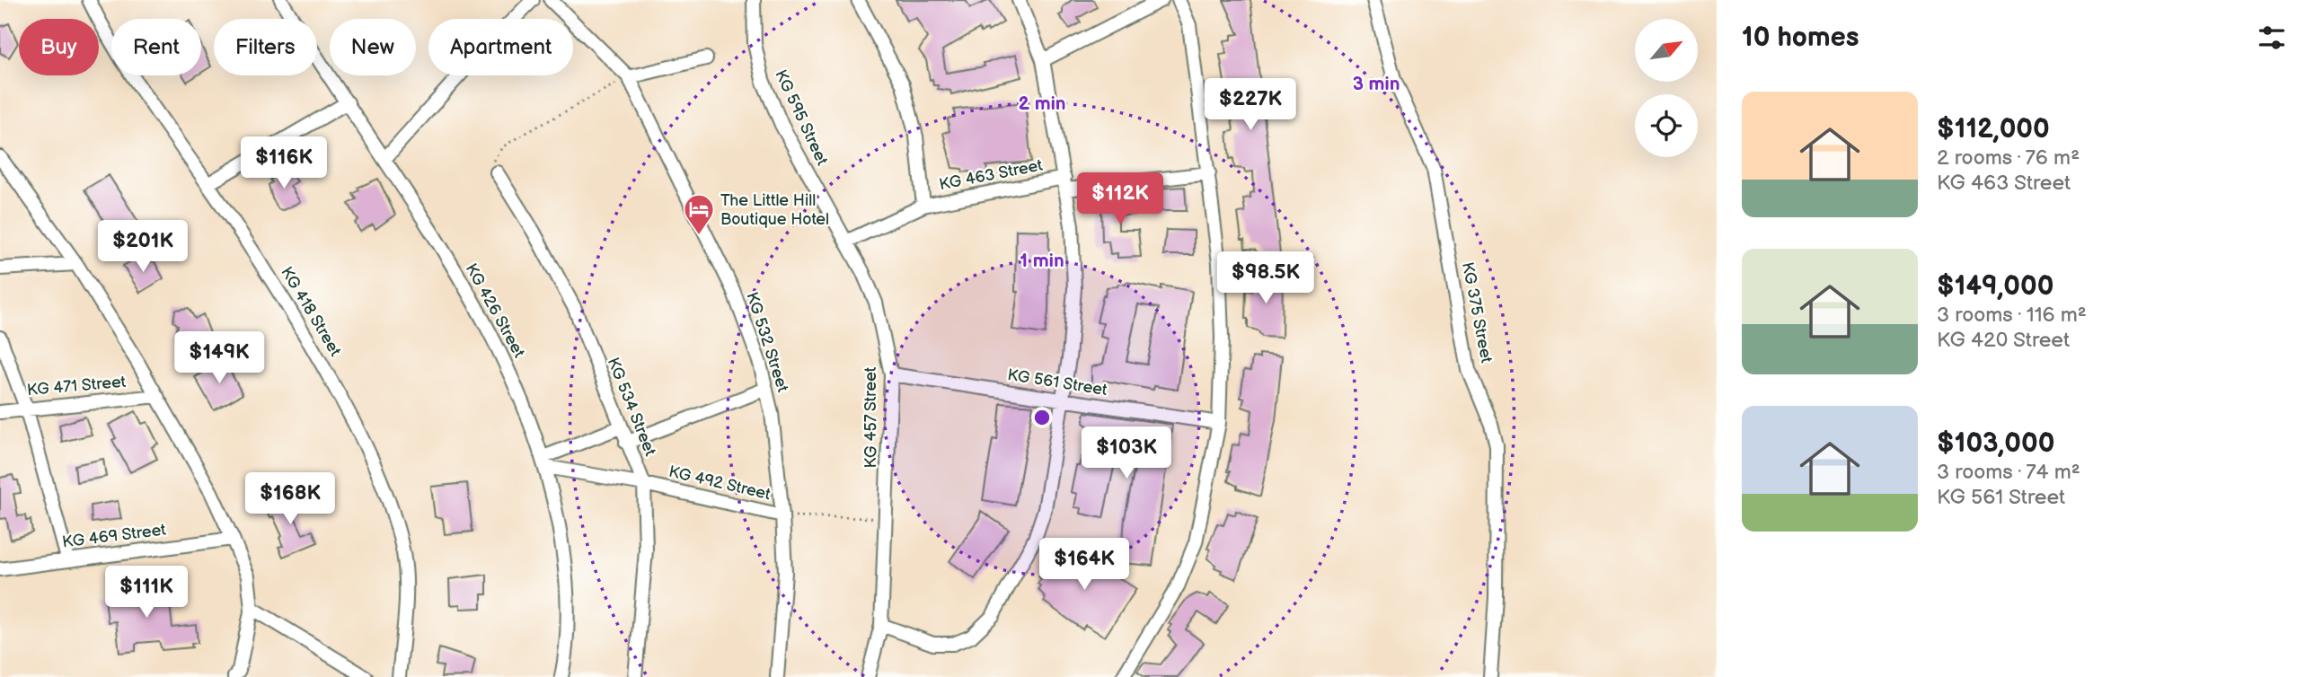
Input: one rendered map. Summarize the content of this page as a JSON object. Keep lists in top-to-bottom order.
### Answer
{
  "streets": {
    "street": [
      "KG 595 Street",
      "KG 463 Street",
      "KG 426 Street",
      "KG 418 Street",
      "KG 375 Street",
      "KG 532 Street",
      "KG 561 Street",
      "KG 471 Street",
      "KG 534 Street",
      "KG 457 Street",
      "KG 492 Street",
      "KG 469 Street"
    ]
  },
  "crossings": [
    ["KG 595 Street", "KG 457 Street"],
    ["KG 426 Street", "KG 492 Street"],
    ["KG 532 Street", "KG 492 Street"],
    ["KG 561 Street", "KG 457 Street"],
    ["KG 534 Street", "KG 492 Street"],
    ["KG 457 Street", "KG 492 Street"]
  ],
  "places": {
    "hotel": ["The Little Hill Boutique Hotel"]
  },
  "north": "top right",
  "page": {
    "heading": "10 homes",
    "chip": [
      "Buy",
      "Rent",
      "Filters",
      "New",
      "Apartment"
    ],
    "list": [
      {
        "name": "$112,000",
        "note": "2 rooms · 76 m² · KG 463 Street"
      },
      {
        "name": "$149,000",
        "note": "3 rooms · 116 m² · KG 420 Street"
      },
      {
        "name": "$103,000",
        "note": "3 rooms · 74 m² · KG 561 Street"
      }
    ],
    "price": [
      "$227K",
      "$116K",
      "$112K",
      "$201K",
      "$98.5K",
      "$149K",
      "$103K",
      "$168K",
      "$164K",
      "$111K"
    ]
  },
  "rings": ["3 min", "2 min", "1 min"]
}
